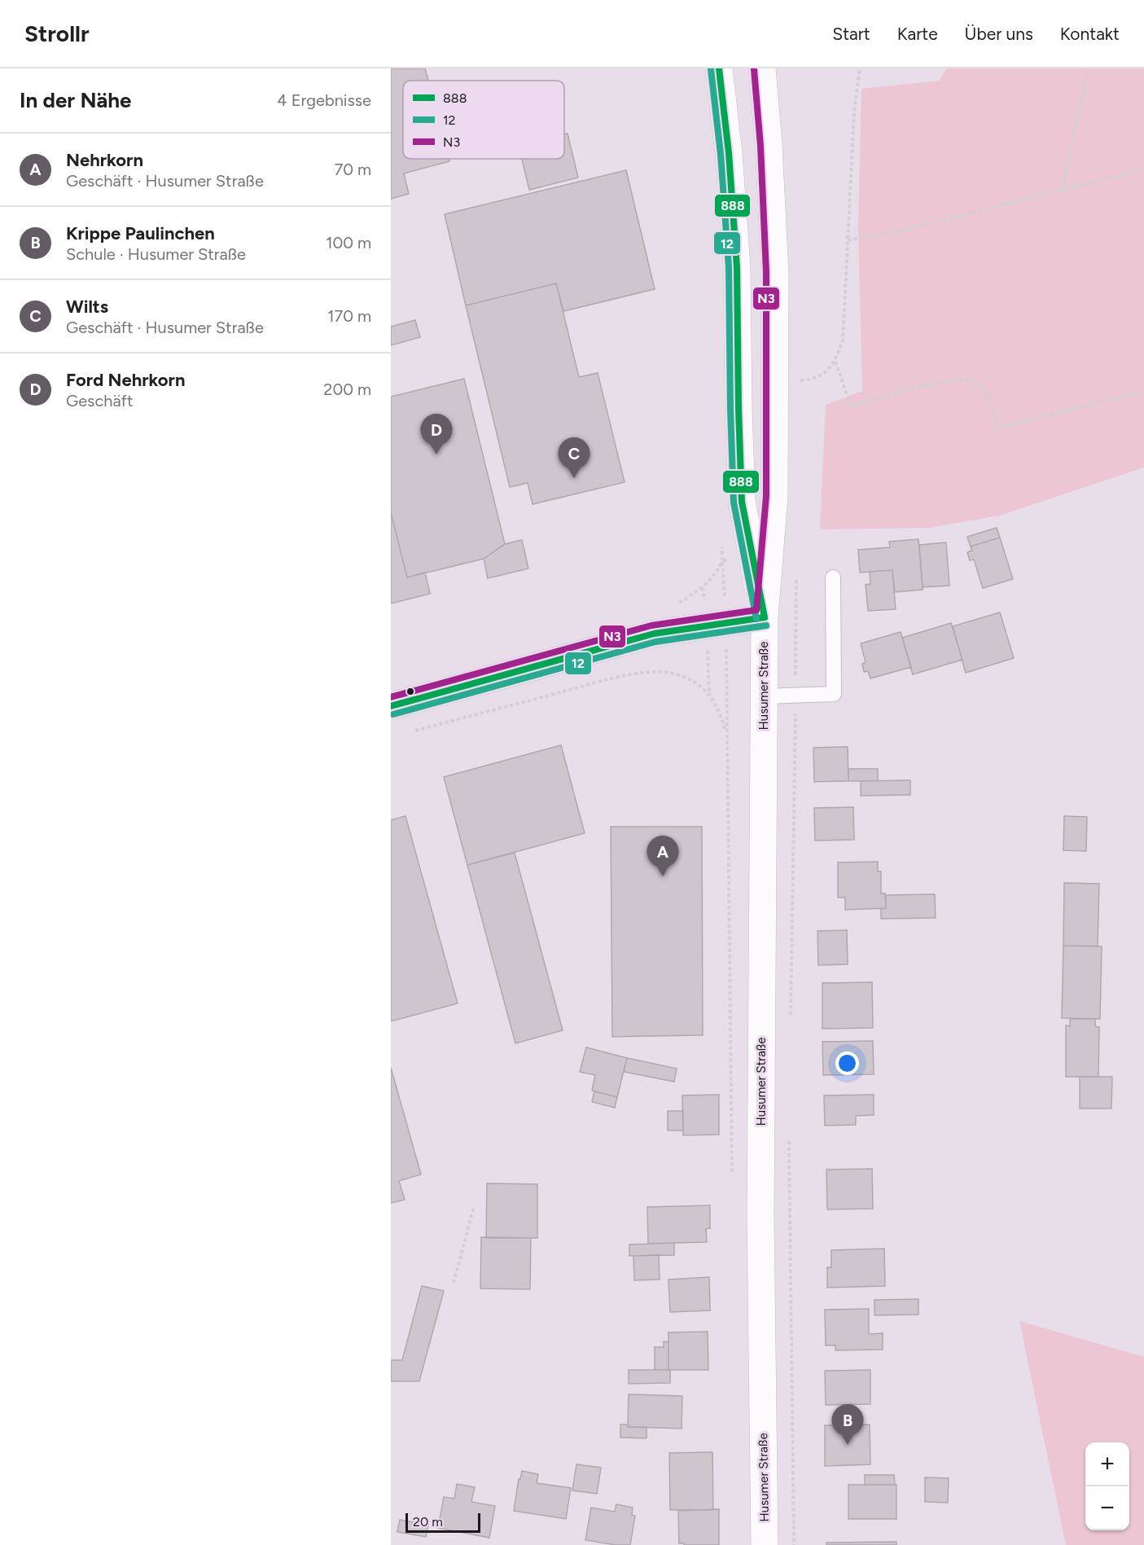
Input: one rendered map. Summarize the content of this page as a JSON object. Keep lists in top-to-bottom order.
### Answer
{
  "streets": {
    "main road": ["Husumer Straße"]
  },
  "lines": ["transit line 888", "transit line 12", "transit line N3"],
  "legend": ["888", "12", "N3"],
  "scale_bar": "20 m",
  "page": {
    "header": "Strollr",
    "nav": [
      "Start",
      "Karte",
      "Über uns",
      "Kontakt"
    ],
    "heading": ["In der Nähe", "4 Ergebnisse"],
    "list": [
      {
        "mark": "A",
        "name": "Nehrkorn",
        "note": "Geschäft · Husumer Straße",
        "value": "70 m"
      },
      {
        "mark": "B",
        "name": "Krippe Paulinchen",
        "note": "Schule · Husumer Straße",
        "value": "100 m"
      },
      {
        "mark": "C",
        "name": "Wilts",
        "note": "Geschäft · Husumer Straße",
        "value": "170 m"
      },
      {
        "mark": "D",
        "name": "Ford Nehrkorn",
        "note": "Geschäft",
        "value": "200 m"
      }
    ],
    "pins": [
      "D",
      "C",
      "A",
      "B"
    ],
    "map_buttons": ["+", "−"],
    "scale": "20 m"
  }
}
